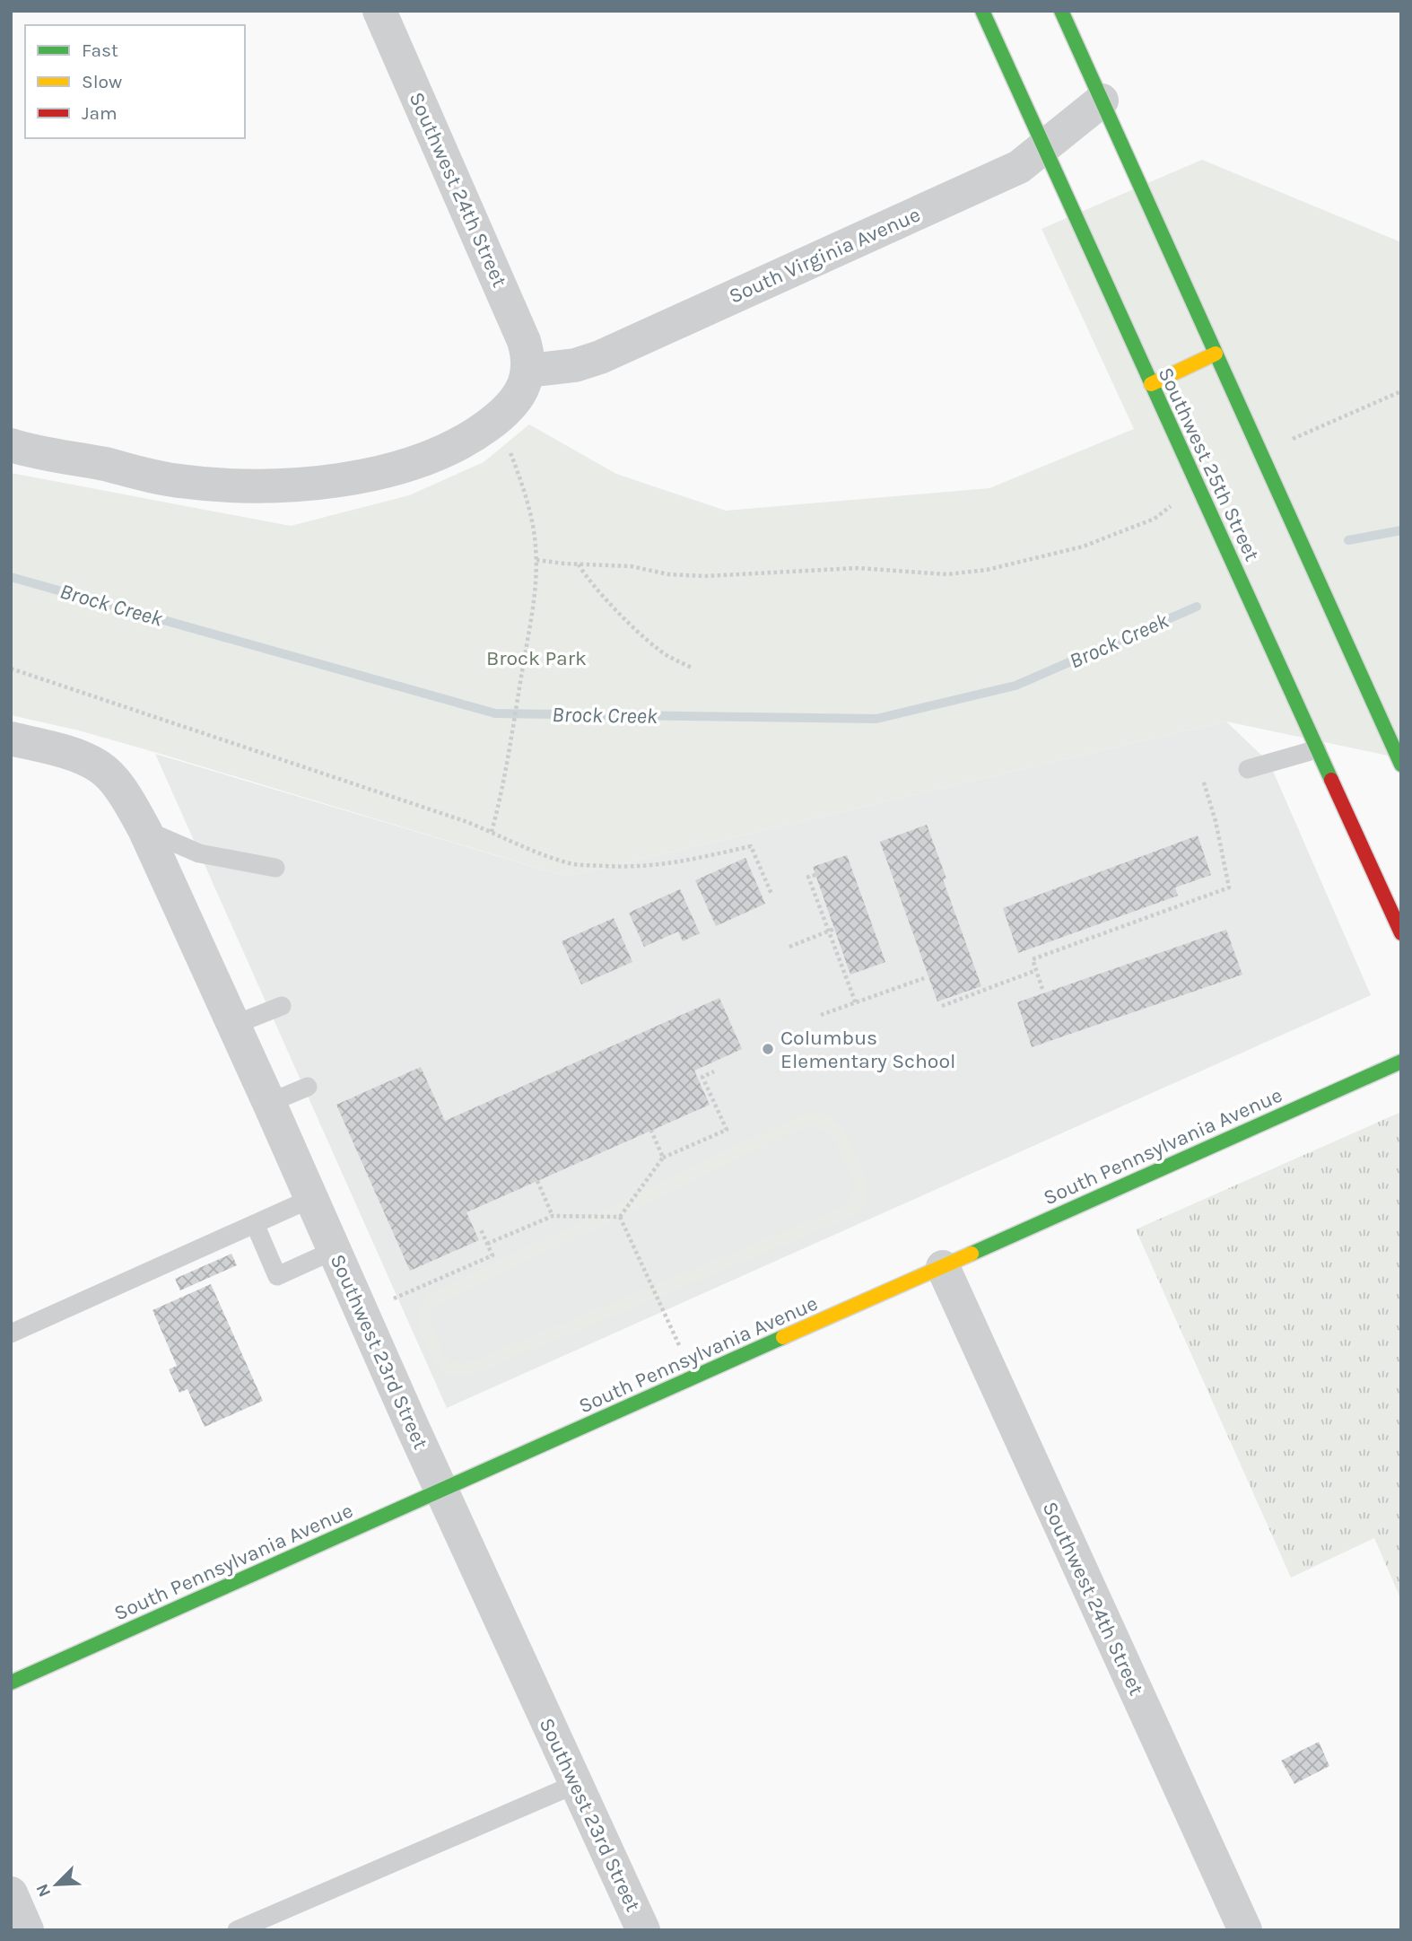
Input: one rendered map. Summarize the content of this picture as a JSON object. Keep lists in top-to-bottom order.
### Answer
{
  "streets": {
    "street": [
      "Southwest 24th Street",
      "South Virginia Avenue",
      "Southwest 25th Street",
      "South Pennsylvania Avenue",
      "Southwest 23rd Street"
    ]
  },
  "crossings": [
    ["Southwest 24th Street", "South Virginia Avenue"],
    ["Southwest 24th Street", "South Pennsylvania Avenue"],
    ["South Virginia Avenue", "Southwest 25th Street"],
    ["South Pennsylvania Avenue", "Southwest 23rd Street"]
  ],
  "water": ["Brock Creek"],
  "parks": ["Brock Park"],
  "places": ["Columbus Elementary School"],
  "legend": ["Fast", "Slow", "Jam"],
  "north": "bottom left"
}
